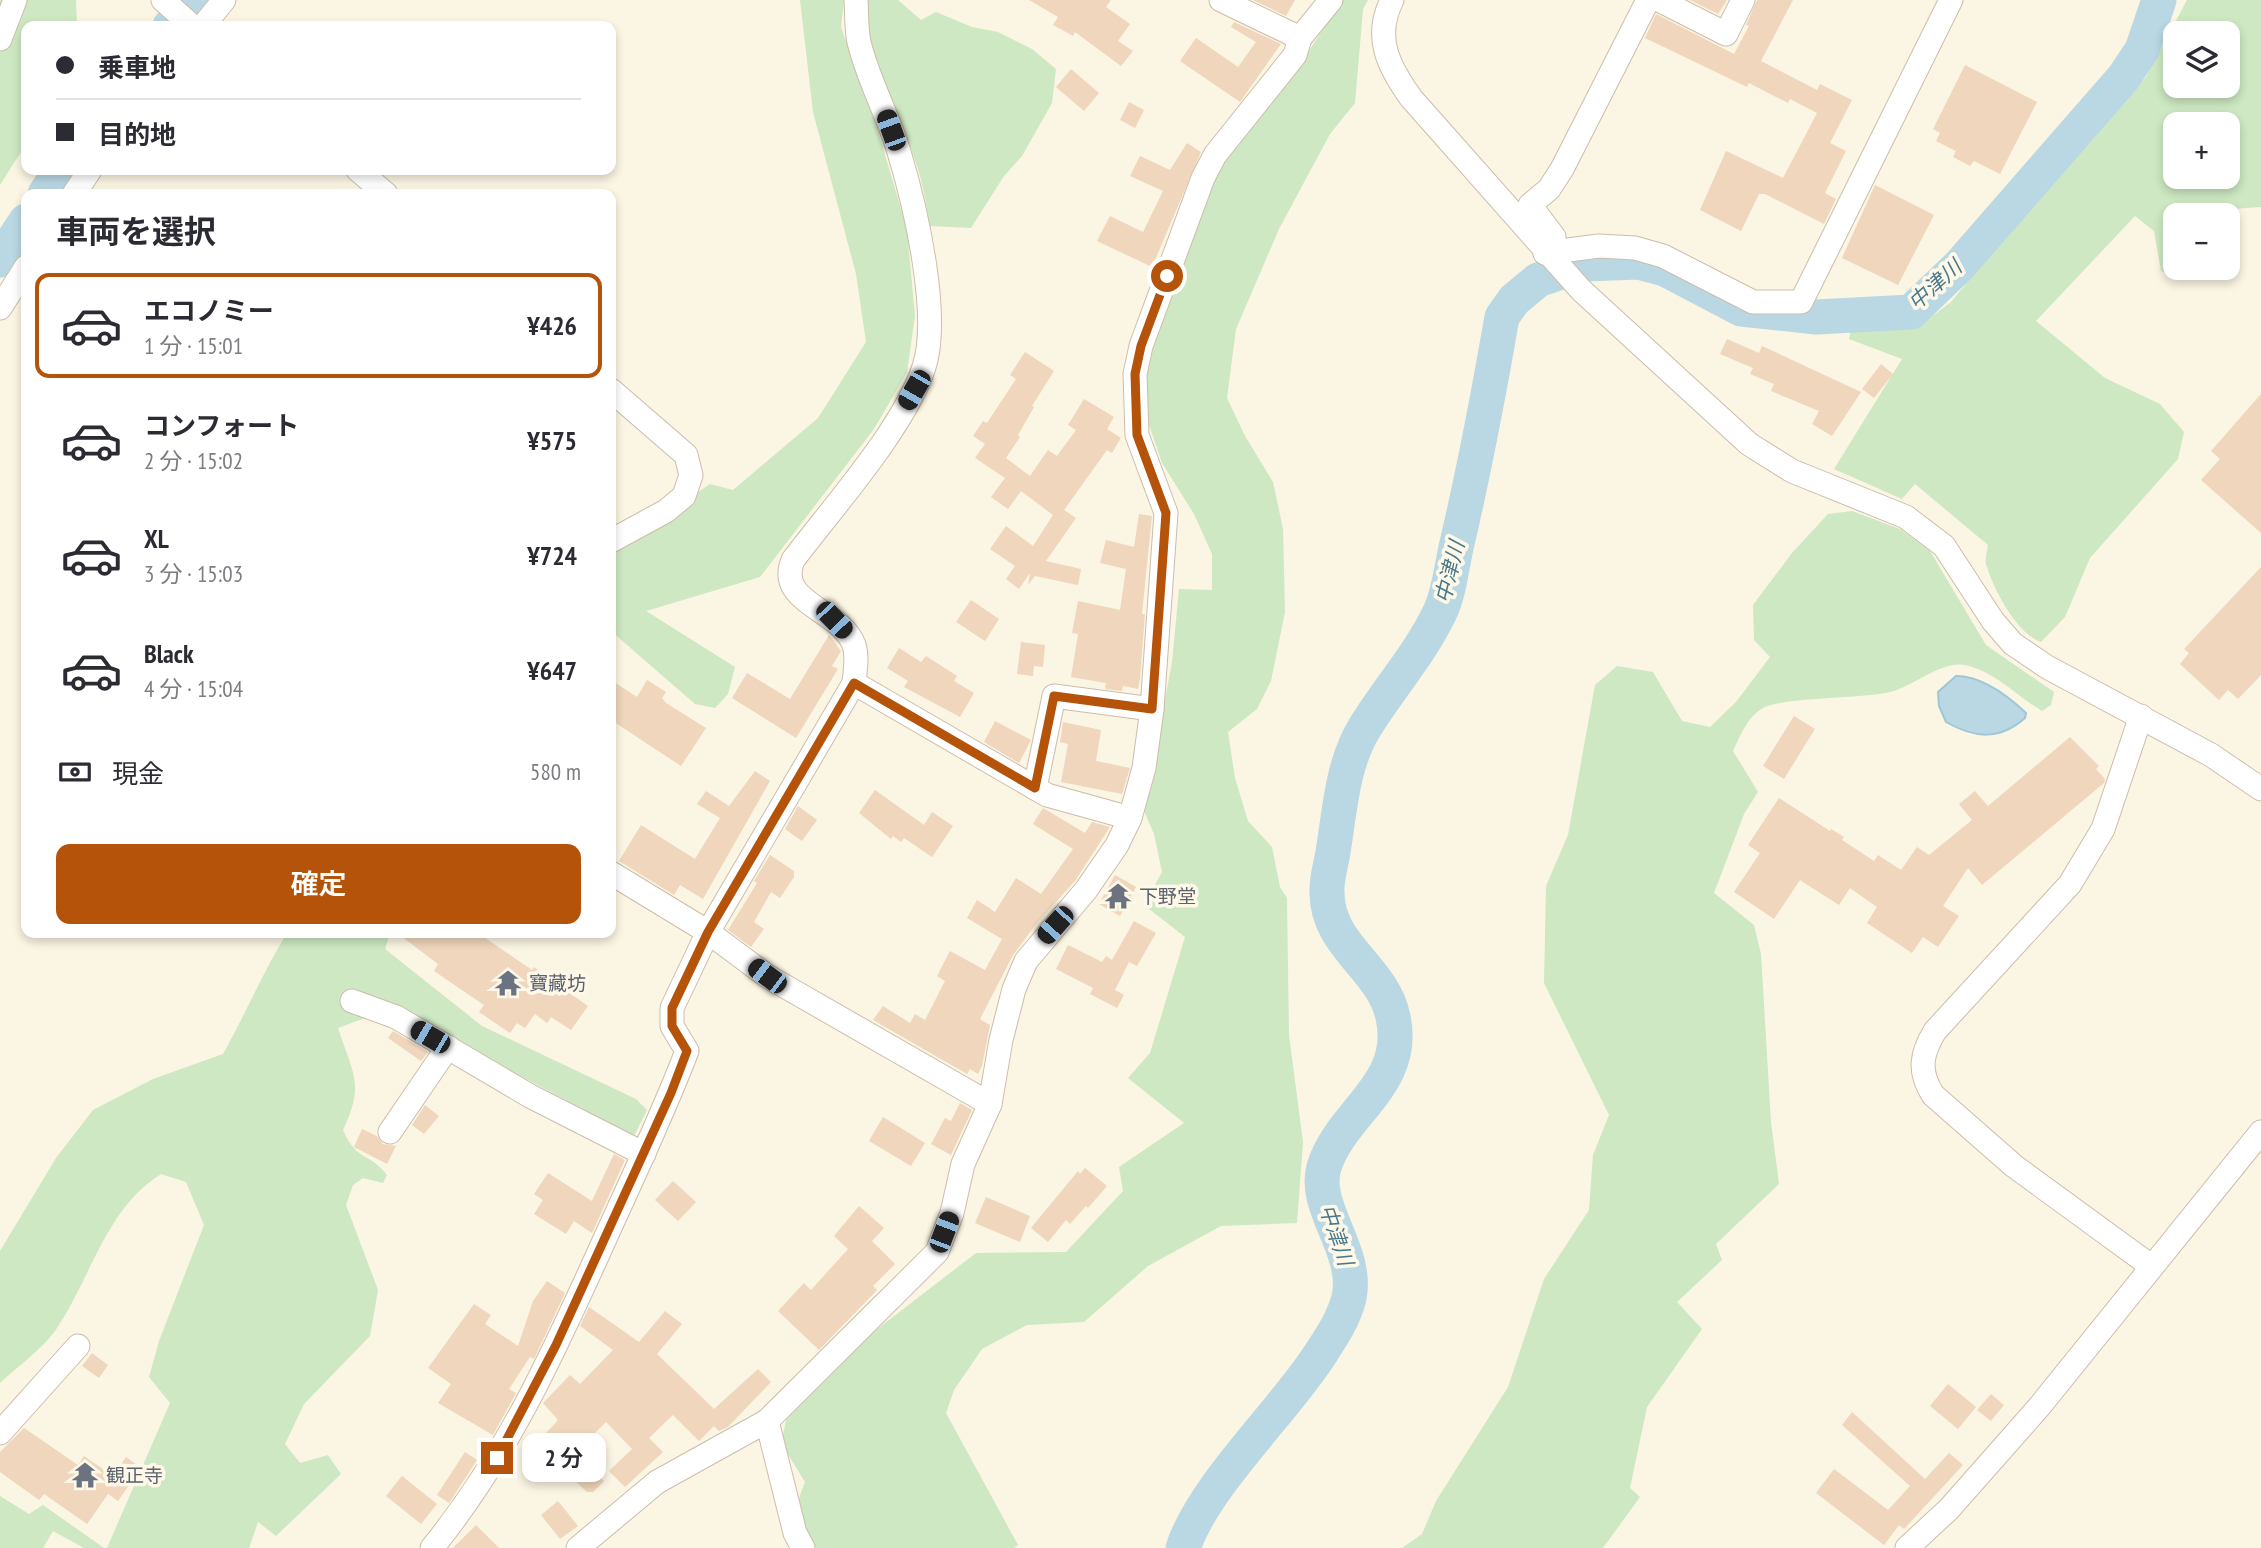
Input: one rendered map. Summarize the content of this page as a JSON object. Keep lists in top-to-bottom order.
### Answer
{
  "water": ["中津川"],
  "places": {
    "temple": ["下野堂", "寶藏坊", "観正寺"]
  },
  "page": {
    "map_buttons": ["+", "−"],
    "banner": ["乗車地", "目的地"],
    "heading": "車両を選択",
    "list": [
      {
        "name": "エコノミー",
        "note": "1 分 · 15:01",
        "value": "¥426"
      },
      {
        "name": "コンフォート",
        "note": "2 分 · 15:02",
        "value": "¥575"
      },
      {
        "name": "XL",
        "note": "3 分 · 15:03",
        "value": "¥724"
      },
      {
        "name": "Black",
        "note": "4 分 · 15:04",
        "value": "¥647"
      }
    ],
    "pay": ["現金", "580 m"],
    "buttons": "確定",
    "bubble": "2 分"
  }
}
